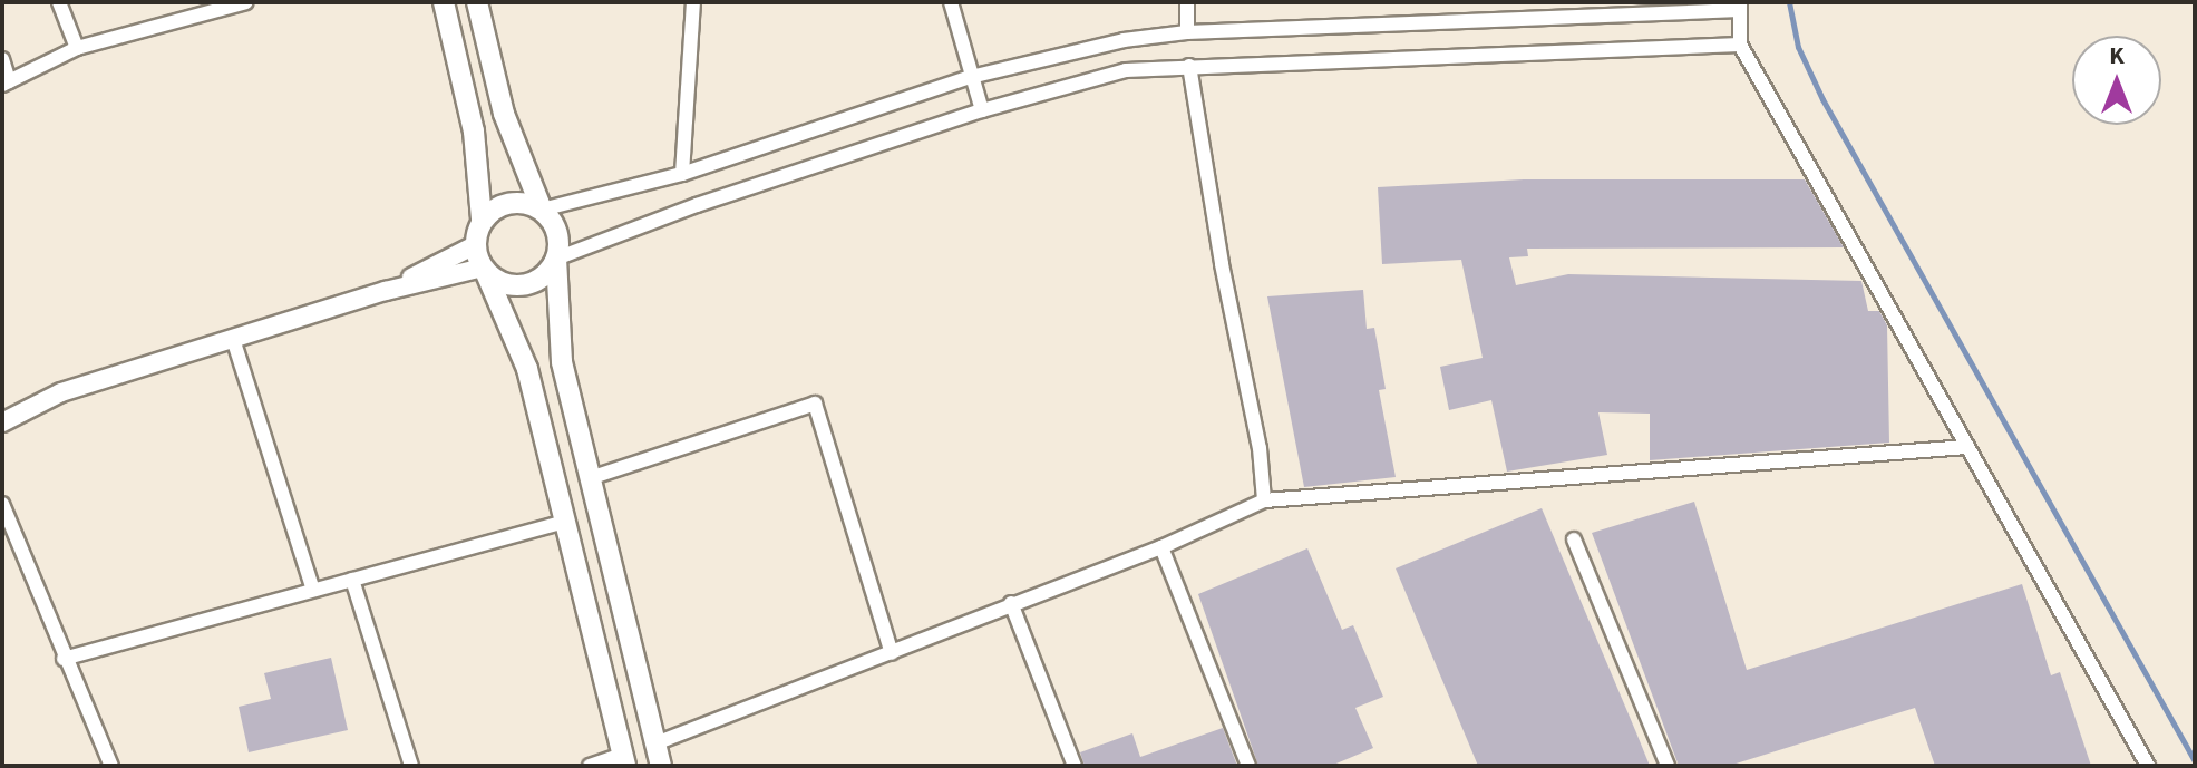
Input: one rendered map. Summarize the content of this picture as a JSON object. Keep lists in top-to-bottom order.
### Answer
{
  "north": "top"
}
